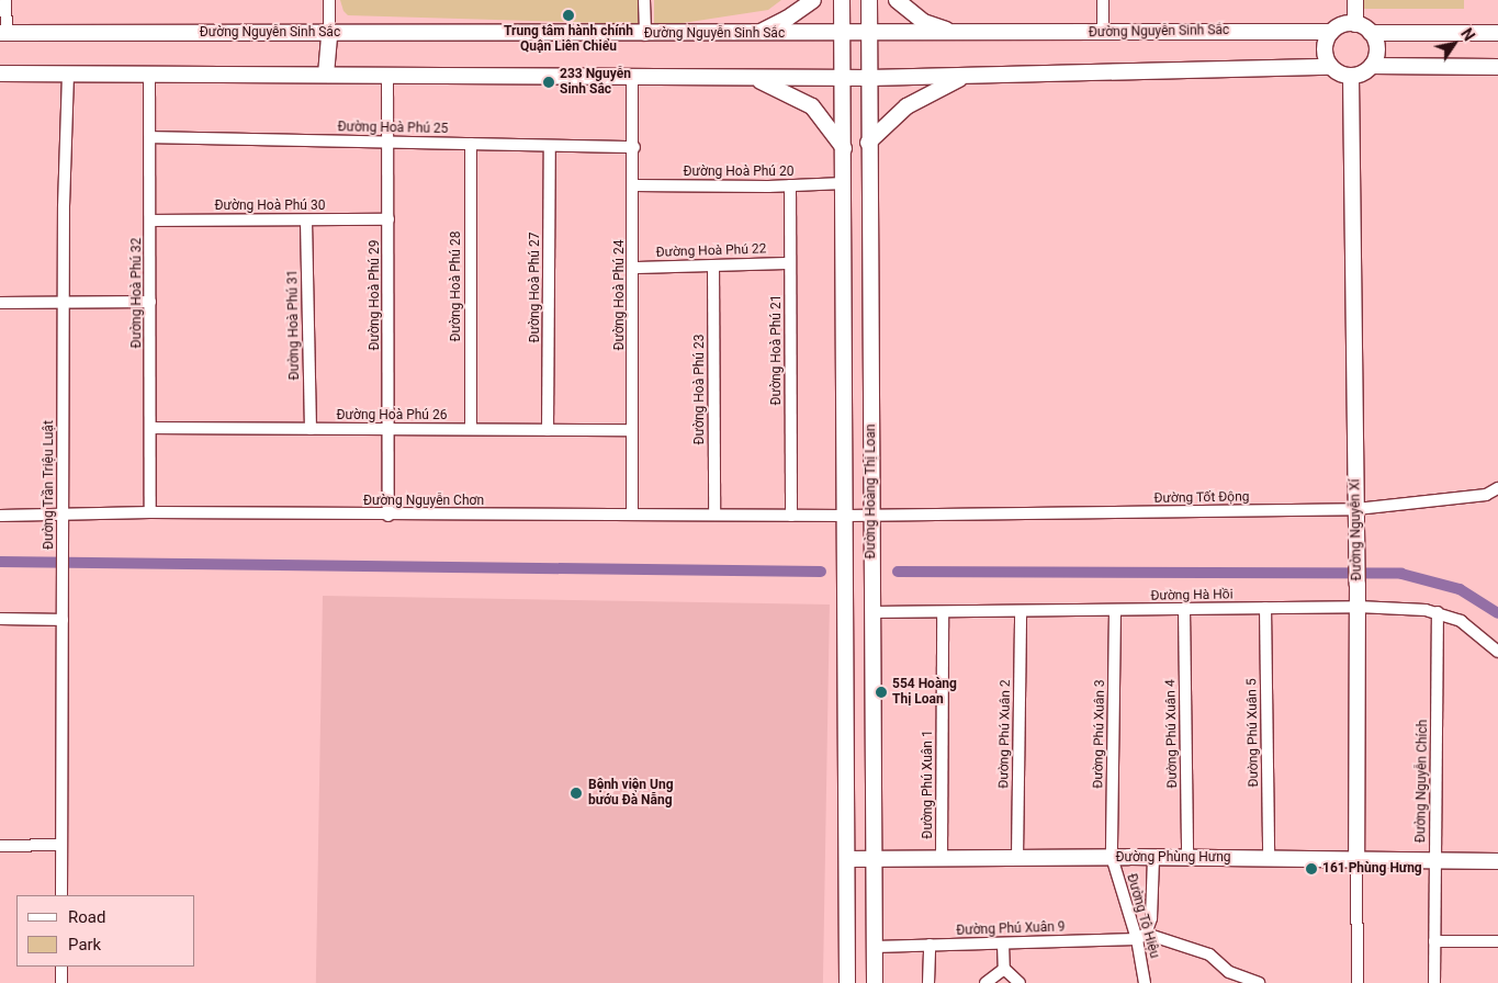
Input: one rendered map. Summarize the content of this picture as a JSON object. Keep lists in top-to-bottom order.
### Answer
{
  "streets": {
    "main road": [
      "Đường Nguyễn Sinh Sắc",
      "Đường Hoàng Thị Loan",
      "Đường Nguyễn Xí",
      "Đường Phùng Hưng"
    ],
    "street": [
      "Đường Hoà Phú 25",
      "Đường Hoà Phú 20",
      "Đường Hoà Phú 30",
      "Đường Hoà Phú 22",
      "Đường Hoà Phú 28",
      "Đường Hoà Phú 27",
      "Đường Hoà Phú 32",
      "Đường Hoà Phú 29",
      "Đường Hoà Phú 24",
      "Đường Hoà Phú 31",
      "Đường Hoà Phú 21",
      "Đường Hoà Phú 23",
      "Đường Hoà Phú 26",
      "Đường Trần Triệu Luật",
      "Đường Tốt Động",
      "Đường Nguyễn Chơn",
      "Đường Hà Hồi",
      "Đường Phú Xuân 5",
      "Đường Phú Xuân 2",
      "Đường Phú Xuân 3",
      "Đường Phú Xuân 4",
      "Đường Nguyễn Chích",
      "Đường Phú Xuân 1",
      "Đường Tô Hiệu",
      "Đường Phú Xuân 9"
    ]
  },
  "crossings": [
    ["Đường Nguyễn Sinh Sắc", "Đường Hoàng Thị Loan"],
    ["Đường Nguyễn Sinh Sắc", "Đường Nguyễn Xí"],
    ["Đường Hoà Phú 25", "Đường Hoà Phú 28"],
    ["Đường Hoà Phú 25", "Đường Hoà Phú 27"],
    ["Đường Hoà Phú 25", "Đường Hoà Phú 32"],
    ["Đường Hoà Phú 25", "Đường Hoà Phú 29"],
    ["Đường Hoà Phú 25", "Đường Hoà Phú 24"],
    ["Đường Hoà Phú 20", "Đường Hoà Phú 24"],
    ["Đường Hoà Phú 20", "Đường Hoà Phú 21"],
    ["Đường Hoà Phú 20", "Đường Hoàng Thị Loan"],
    ["Đường Hoà Phú 30", "Đường Hoà Phú 32"],
    ["Đường Hoà Phú 30", "Đường Hoà Phú 29"],
    ["Đường Hoà Phú 30", "Đường Hoà Phú 31"],
    ["Đường Hoà Phú 22", "Đường Hoà Phú 24"],
    ["Đường Hoà Phú 22", "Đường Hoà Phú 21"],
    ["Đường Hoà Phú 22", "Đường Hoà Phú 23"],
    ["Đường Hoà Phú 28", "Đường Hoà Phú 26"],
    ["Đường Hoà Phú 27", "Đường Hoà Phú 26"],
    ["Đường Hoà Phú 32", "Đường Hoà Phú 26"],
    ["Đường Hoà Phú 32", "Đường Nguyễn Chơn"],
    ["Đường Hoà Phú 29", "Đường Hoà Phú 26"],
    ["Đường Hoà Phú 29", "Đường Nguyễn Chơn"],
    ["Đường Hoà Phú 24", "Đường Hoà Phú 26"],
    ["Đường Hoà Phú 24", "Đường Nguyễn Chơn"],
    ["Đường Hoà Phú 31", "Đường Hoà Phú 26"],
    ["Đường Hoà Phú 21", "Đường Nguyễn Chơn"],
    ["Đường Hoà Phú 23", "Đường Nguyễn Chơn"],
    ["Đường Trần Triệu Luật", "Đường Nguyễn Chơn"],
    ["Đường Hoàng Thị Loan", "Đường Tốt Động"],
    ["Đường Hoàng Thị Loan", "Đường Nguyễn Chơn"],
    ["Đường Hoàng Thị Loan", "Đường Hà Hồi"],
    ["Đường Hoàng Thị Loan", "Đường Phùng Hưng"],
    ["Đường Hoàng Thị Loan", "Đường Phú Xuân 9"],
    ["Đường Tốt Động", "Đường Nguyễn Chơn"],
    ["Đường Tốt Động", "Đường Nguyễn Xí"],
    ["Đường Nguyễn Xí", "Đường Hà Hồi"],
    ["Đường Nguyễn Xí", "Đường Phùng Hưng"],
    ["Đường Hà Hồi", "Đường Phú Xuân 5"],
    ["Đường Hà Hồi", "Đường Phú Xuân 2"],
    ["Đường Hà Hồi", "Đường Phú Xuân 3"],
    ["Đường Hà Hồi", "Đường Phú Xuân 4"],
    ["Đường Hà Hồi", "Đường Nguyễn Chích"],
    ["Đường Hà Hồi", "Đường Phú Xuân 1"],
    ["Đường Phú Xuân 5", "Đường Phùng Hưng"],
    ["Đường Phú Xuân 2", "Đường Phùng Hưng"],
    ["Đường Phú Xuân 3", "Đường Phùng Hưng"],
    ["Đường Phú Xuân 3", "Đường Tô Hiệu"],
    ["Đường Phú Xuân 4", "Đường Phùng Hưng"],
    ["Đường Nguyễn Chích", "Đường Phùng Hưng"],
    ["Đường Phú Xuân 1", "Đường Phùng Hưng"],
    ["Đường Phùng Hưng", "Đường Tô Hiệu"],
    ["Đường Tô Hiệu", "Đường Phú Xuân 9"]
  ],
  "places": [
    "Trung tâm hành chính Quận Liên Chiểu",
    "233 Nguyễn Sinh Sắc",
    "554 Hoàng Thị Loan",
    "Bệnh viện Ung bướu Đà Nẵng",
    "161 Phùng Hưng"
  ],
  "legend": ["Road", "Park"],
  "north": "top right"
}
